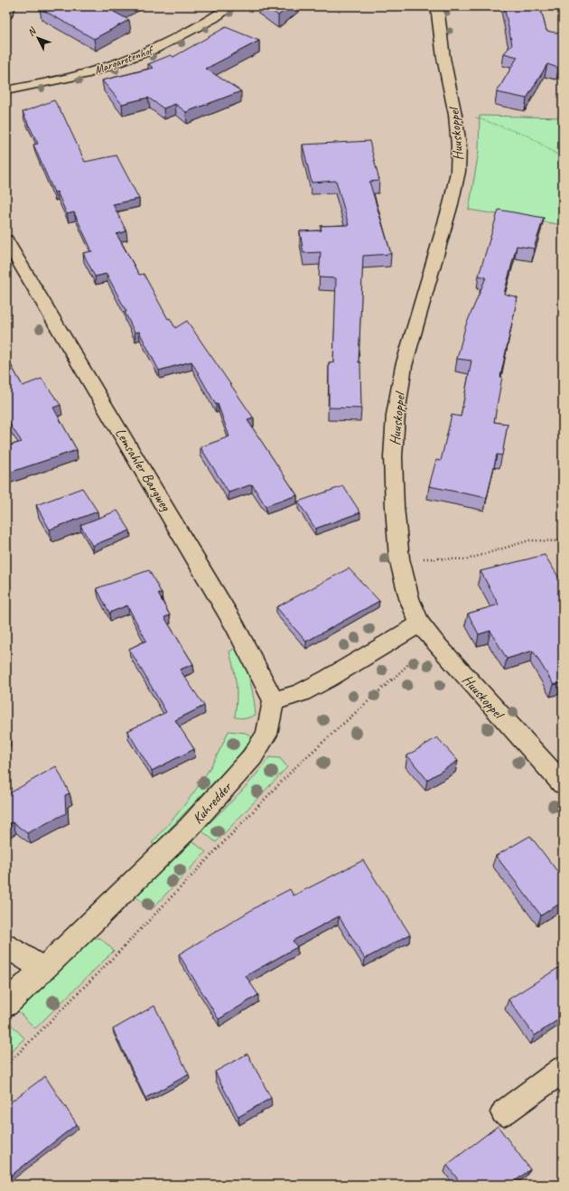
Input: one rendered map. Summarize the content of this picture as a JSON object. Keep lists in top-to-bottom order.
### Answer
{
  "streets": {
    "street": [
      "Margaretenhof",
      "Huuskoppel",
      "Lemsahler Bargweg",
      "Kuhredder"
    ]
  },
  "crossings": [
    ["Lemsahler Bargweg", "Kuhredder"]
  ],
  "north": "top left"
}
